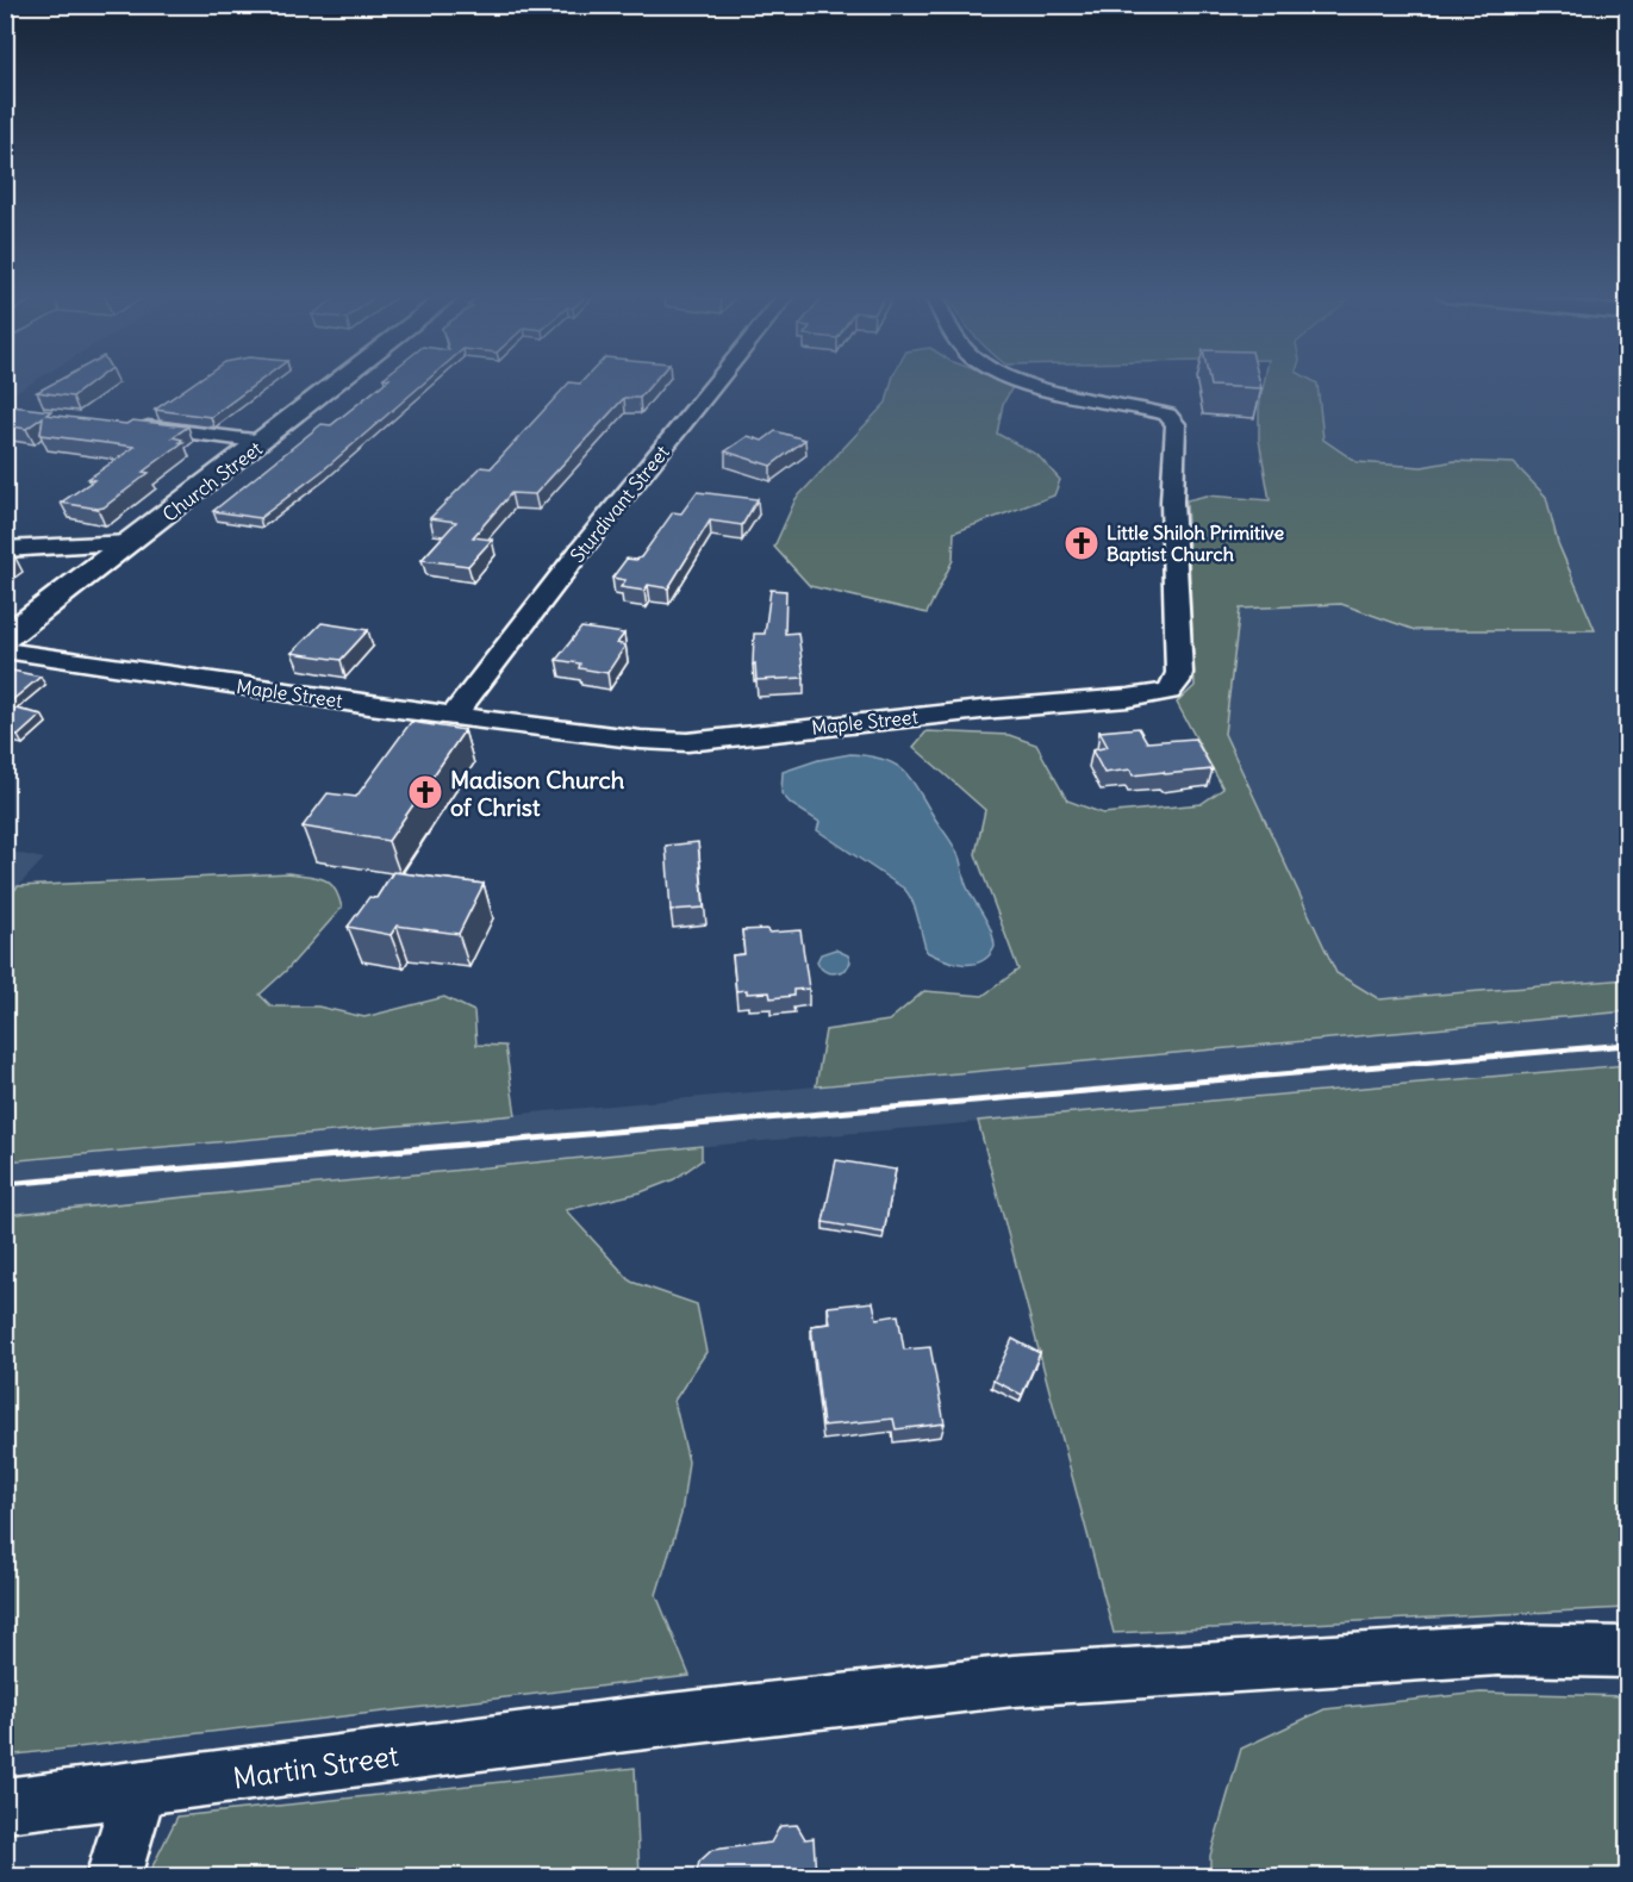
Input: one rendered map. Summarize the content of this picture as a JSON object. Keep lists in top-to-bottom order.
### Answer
{
  "streets": {
    "street": [
      "Church Street",
      "Sturdivant Street",
      "Maple Street",
      "Martin Street"
    ]
  },
  "crossings": [
    ["Sturdivant Street", "Maple Street"]
  ],
  "places": {
    "church": ["Little Shiloh Primitive Baptist Church", "Madison Church of Christ"]
  }
}
